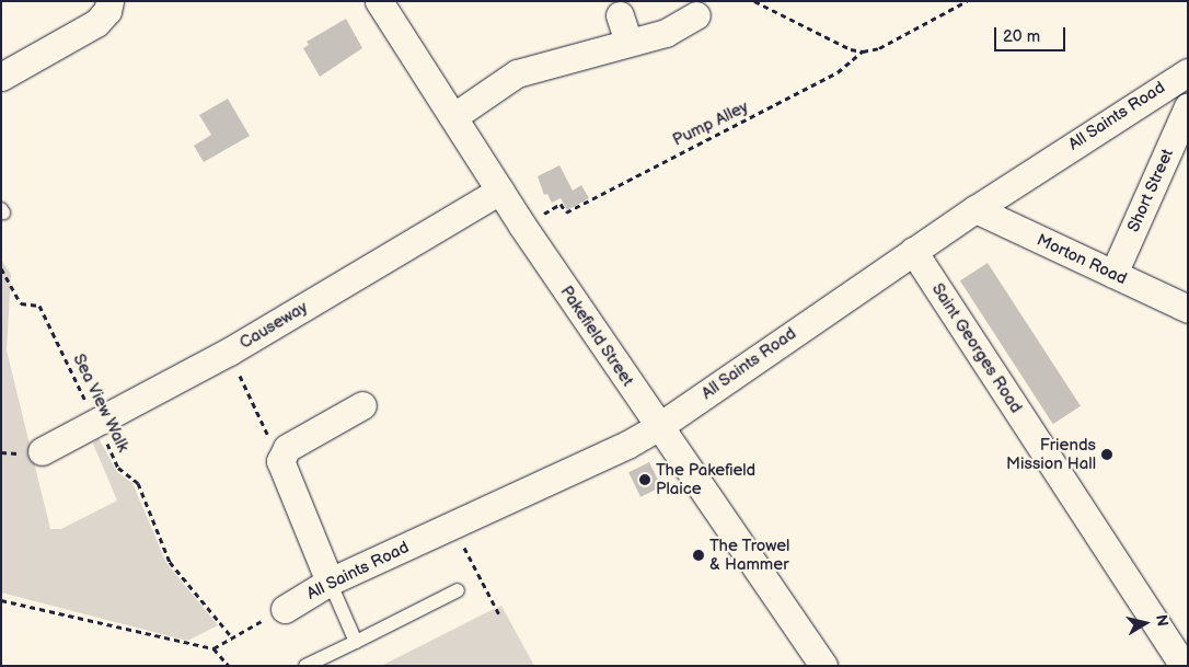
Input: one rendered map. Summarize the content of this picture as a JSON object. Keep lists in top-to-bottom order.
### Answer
{
  "streets": {
    "street": [
      "All Saints Road",
      "Short Street",
      "Morton Road",
      "Causeway",
      "Pakefield Street",
      "Saint Georges Road"
    ],
    "path": ["Pump Alley", "Sea View Walk"]
  },
  "crossings": [
    ["All Saints Road", "Morton Road"],
    ["All Saints Road", "Pakefield Street"],
    ["All Saints Road", "Saint Georges Road"],
    ["Short Street", "Morton Road"],
    ["Causeway", "Pakefield Street"],
    ["Causeway", "Sea View Walk"]
  ],
  "places": ["Friends Mission Hall", "The Pakefield Plaice", "The Trowel & Hammer"],
  "scale_bar": "20 m",
  "north": "right"
}
